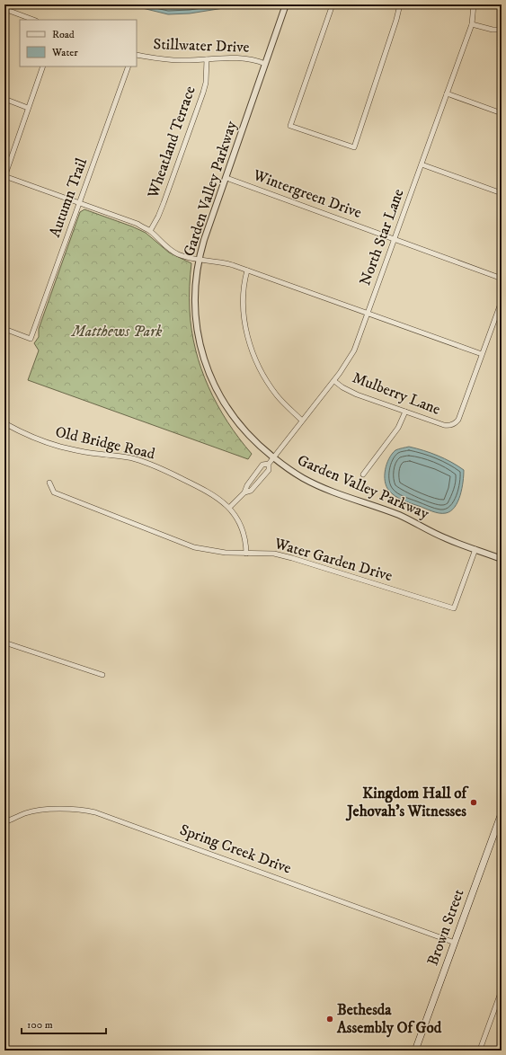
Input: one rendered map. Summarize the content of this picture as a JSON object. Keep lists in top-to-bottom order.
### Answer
{
  "streets": {
    "main road": ["Brown Street"],
    "street": [
      "Stillwater Drive",
      "Wheatland Terrace",
      "Garden Valley Parkway",
      "Wintergreen Drive",
      "Autumn Trail",
      "North Star Lane",
      "Mulberry Lane",
      "Old Bridge Road",
      "Water Garden Drive",
      "Spring Creek Drive"
    ]
  },
  "crossings": [
    ["Stillwater Drive", "Wheatland Terrace"],
    ["Stillwater Drive", "Garden Valley Parkway"],
    ["Garden Valley Parkway", "Wintergreen Drive"],
    ["Garden Valley Parkway", "North Star Lane"],
    ["Garden Valley Parkway", "Water Garden Drive"],
    ["Wintergreen Drive", "North Star Lane"],
    ["North Star Lane", "Mulberry Lane"],
    ["Old Bridge Road", "Water Garden Drive"],
    ["Spring Creek Drive", "Brown Street"]
  ],
  "parks": ["Matthews Park"],
  "places": ["Kingdom Hall of Jehovah’s Witnesses", "Bethesda Assembly Of God"],
  "legend": ["Road", "Water"],
  "scale_bar": "100 m"
}
